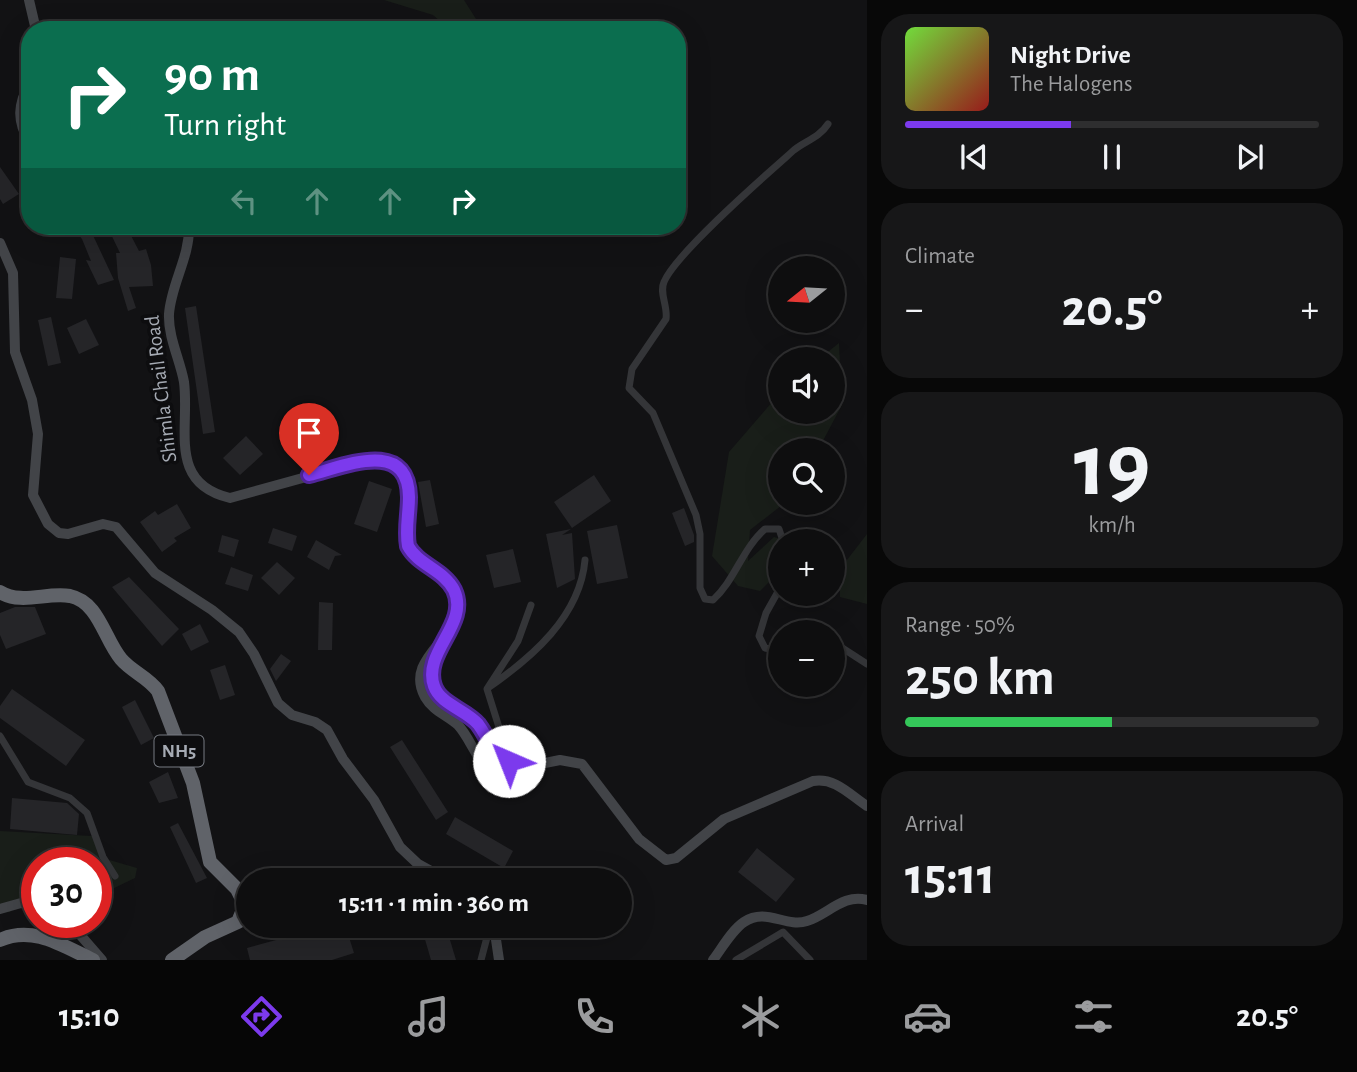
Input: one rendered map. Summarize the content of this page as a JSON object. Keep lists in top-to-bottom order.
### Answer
{
  "streets": {
    "highway": ["NH5"],
    "main road": ["Shimla Chail Road"]
  },
  "north": "left",
  "page": {
    "turn": ["90 m", "Turn right"],
    "song": ["Night Drive", "The Halogens"],
    "tile": [
      "Climate",
      ["19", "km/h"],
      ["Range · 50%", "250 km"],
      ["Arrival", "15:11"]
    ],
    "map_buttons": ["+", "−"],
    "heat": ["−", "20.5°", "+"],
    "limit": "30",
    "trip": "15:11 · 1 min · 360 m",
    "tabs": ["15:10", "20.5°"]
  }
}
